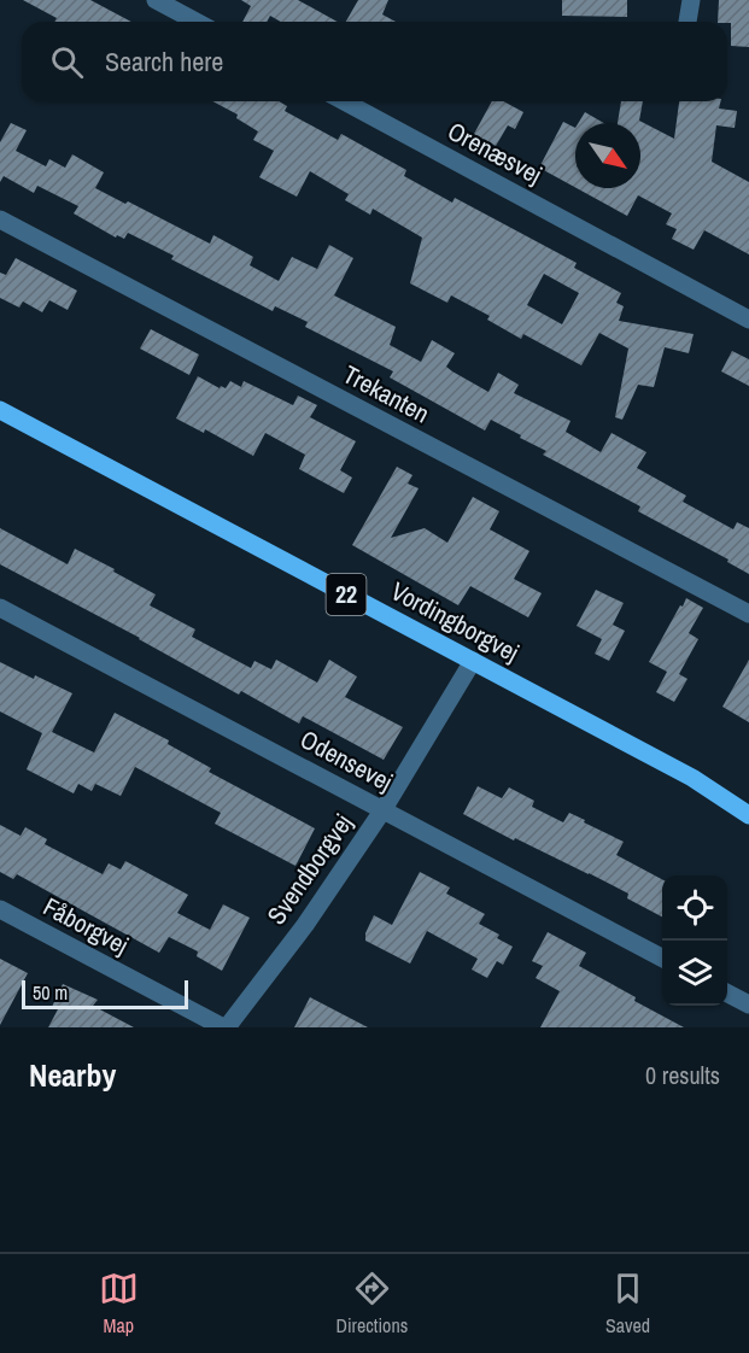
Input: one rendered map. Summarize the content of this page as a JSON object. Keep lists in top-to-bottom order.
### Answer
{
  "streets": {
    "main road": ["22", "Vordingborgvej"],
    "street": [
      "Orenæsvej",
      "Trekanten",
      "Odensevej",
      "Svendborgvej",
      "Fåborgvej"
    ]
  },
  "crossings": [
    ["Vordingborgvej", "Svendborgvej"],
    ["Odensevej", "Svendborgvej"],
    ["Svendborgvej", "Fåborgvej"]
  ],
  "scale_bar": "50 m",
  "north": "bottom right",
  "page": {
    "search": "Search here",
    "scale": "50 m",
    "heading": ["Nearby", "0 results"],
    "nav": ["Map", "Directions", "Saved"]
  }
}
